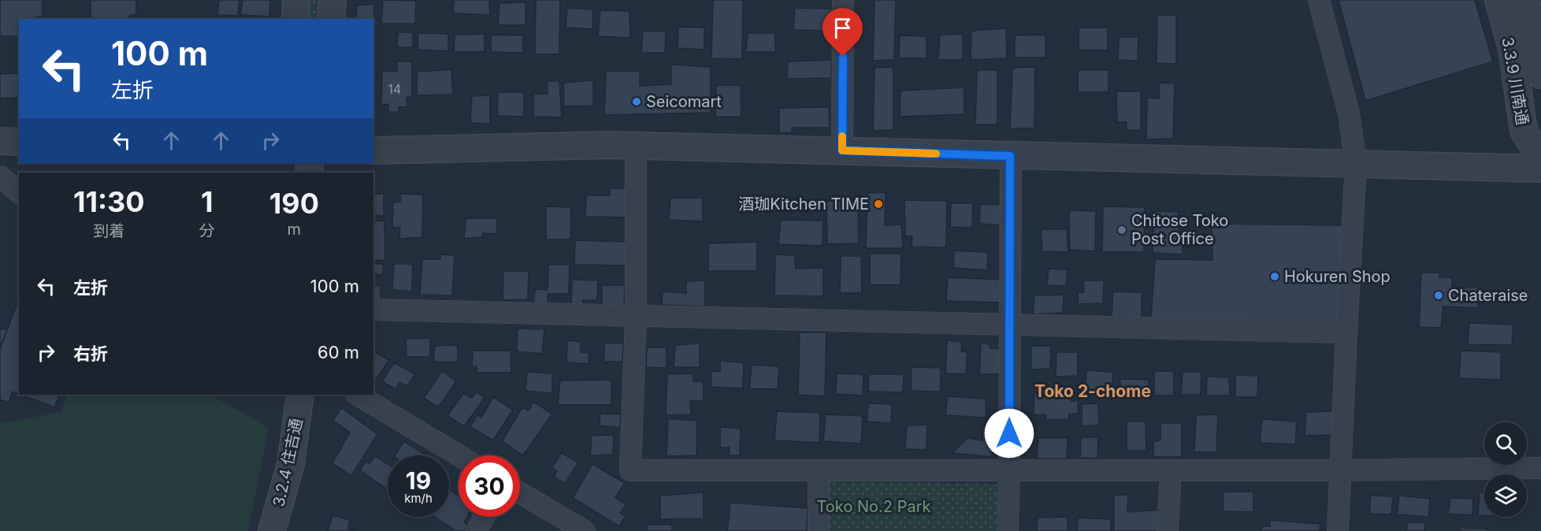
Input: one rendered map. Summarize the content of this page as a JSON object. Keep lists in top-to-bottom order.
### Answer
{
  "streets": {
    "street": ["3.3.9 川南通", "3.2.4 住吉通"]
  },
  "districts": ["Toko 2-chome"],
  "parks": ["Toko No.2 Park"],
  "places": [
    "Seicomart",
    "酒珈Kitchen TIME",
    "Chitose Toko Post Office",
    "Hokuren Shop",
    "Chateraise"
  ],
  "house_numbers": ["14"],
  "page": {
    "turn": ["100 m", "左折"],
    "eta": [
      "11:30",
      "到着",
      "1",
      "分",
      "190",
      "m"
    ],
    "list": [
      {
        "name": "左折",
        "value": "100 m"
      },
      {
        "name": "右折",
        "value": "60 m"
      }
    ],
    "speed": "19 km/h",
    "limit": "30"
  }
}
